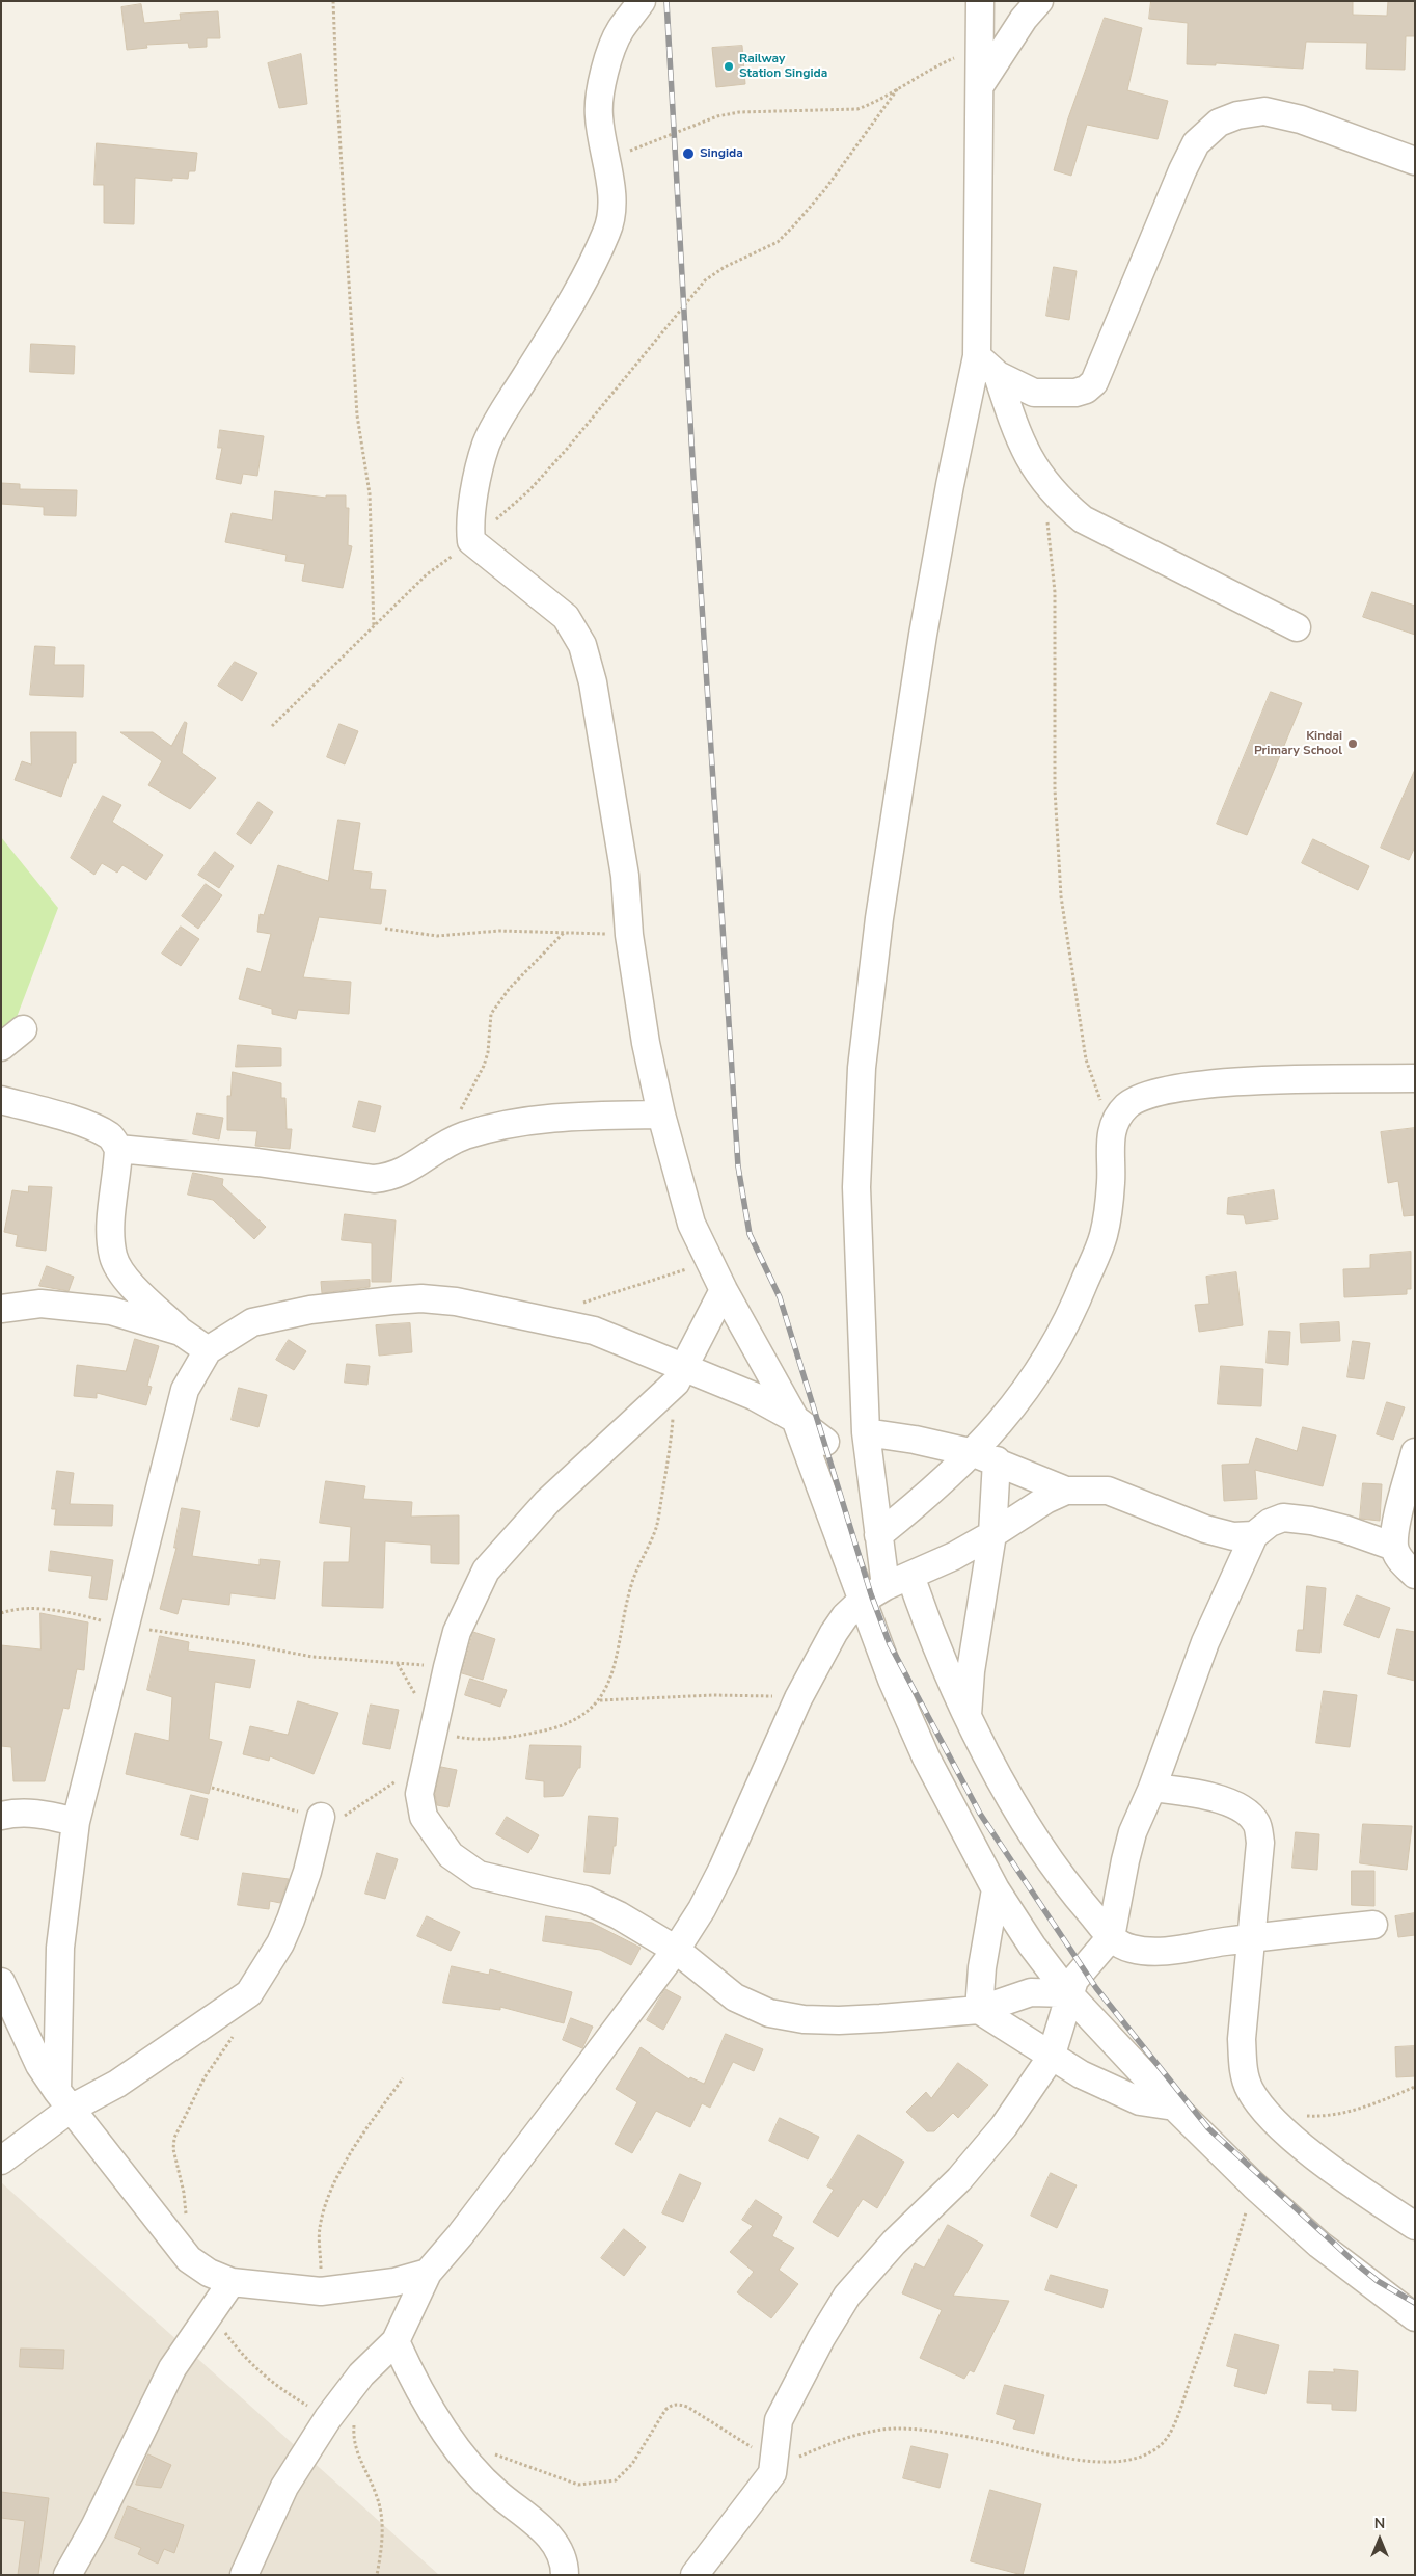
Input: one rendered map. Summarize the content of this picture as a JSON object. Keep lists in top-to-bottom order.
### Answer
{
  "places": ["Railway Station Singida", "Singida", "Kindai Primary School"],
  "north": "top"
}
